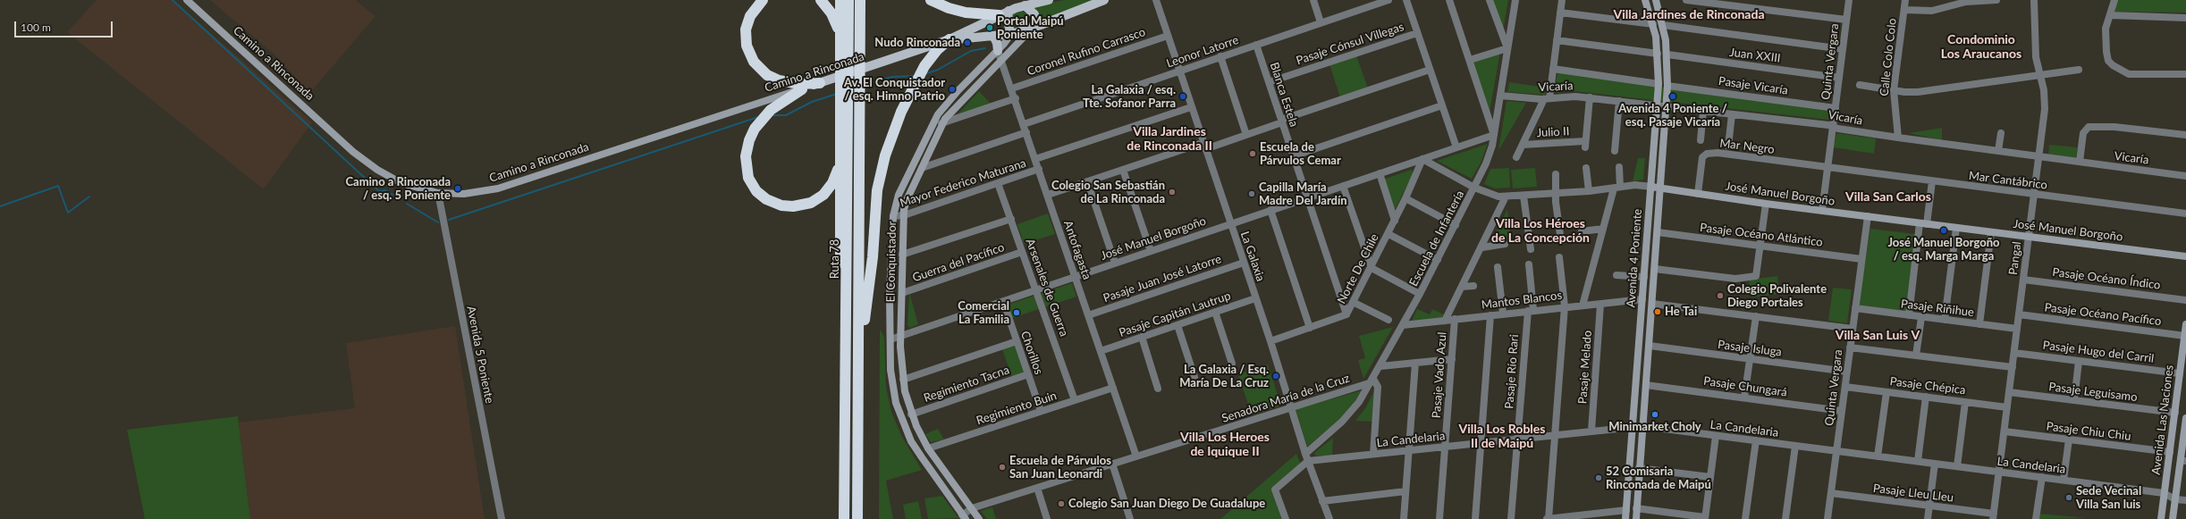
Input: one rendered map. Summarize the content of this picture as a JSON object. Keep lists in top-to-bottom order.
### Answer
{
  "streets": {
    "highway": ["Ruta 78"],
    "main road": ["Camino a Rinconada"],
    "street": [
      "Pasaje Cónsul Villegas",
      "Coronel Rufino Carrasco",
      "Leonor Latorre",
      "Juan XXIII",
      "Calle Colo Colo",
      "Quinta Vergara",
      "Pasaje Vicaría",
      "Vicaría",
      "Blanca Estela",
      "Julio II",
      "Mar Negro",
      "Mar Cantábrico",
      "Mayor Federico Maturana",
      "José Manuel Borgoño",
      "Pasaje Océano Atlántico",
      "Escuela de Infantería",
      "Antofagasta",
      "La Galaxia",
      "Avenida 4 Poniente",
      "Pangal",
      "El Conquistador",
      "Guerra del Pacífico",
      "Norte De Chile",
      "Pasaje Juan José Latorre",
      "Pasaje Océano Índico",
      "Arsenales de Guerra",
      "Mantos Blancos",
      "Pasaje Riñihue",
      "Pasaje Capitán Lautrup",
      "Pasaje Océano Pacífico",
      "Pasaje Isluga",
      "Pasaje Hugo del Carril",
      "Chorillos",
      "Avenida 5 Poniente",
      "Pasaje Melado",
      "Pasaje Río Rari",
      "Pasaje Vado Azul",
      "Regimiento Tacna",
      "Pasaje Chépica",
      "Pasaje Chungará",
      "Pasaje Leguisamo",
      "Senadora María de la Cruz",
      "Regimiento Buin",
      "Avenida Las Naciones",
      "La Candelaria",
      "Pasaje Chiu Chiu",
      "Pasaje Lleu Lleu"
    ]
  },
  "crossings": [
    ["Pasaje Cónsul Villegas", "Blanca Estela"],
    ["Coronel Rufino Carrasco", "Antofagasta"],
    ["Coronel Rufino Carrasco", "La Galaxia"],
    ["Leonor Latorre", "Blanca Estela"],
    ["Leonor Latorre", "Antofagasta"],
    ["Leonor Latorre", "La Galaxia"],
    ["Juan XXIII", "Quinta Vergara"],
    ["Juan XXIII", "Avenida 4 Poniente"],
    ["Calle Colo Colo", "Vicaría"],
    ["Quinta Vergara", "Pasaje Vicaría"],
    ["Quinta Vergara", "Vicaría"],
    ["Quinta Vergara", "Mar Negro"],
    ["Quinta Vergara", "Mar Cantábrico"],
    ["Quinta Vergara", "José Manuel Borgoño"],
    ["Quinta Vergara", "Pasaje Océano Atlántico"],
    ["Quinta Vergara", "Pasaje Riñihue"],
    ["Quinta Vergara", "Pasaje Isluga"],
    ["Quinta Vergara", "Pasaje Chépica"],
    ["Quinta Vergara", "Pasaje Chungará"],
    ["Quinta Vergara", "La Candelaria"],
    ["Quinta Vergara", "Pasaje Lleu Lleu"],
    ["Camino a Rinconada", "El Conquistador"],
    ["Camino a Rinconada", "Avenida 5 Poniente"],
    ["Pasaje Vicaría", "Avenida 4 Poniente"],
    ["Vicaría", "Julio II"],
    ["Vicaría", "Escuela de Infantería"],
    ["Vicaría", "Avenida 4 Poniente"],
    ["Vicaría", "Pangal"],
    ["Blanca Estela", "José Manuel Borgoño"],
    ["Blanca Estela", "Norte De Chile"],
    ["Mar Negro", "Mar Cantábrico"],
    ["Mar Negro", "José Manuel Borgoño"],
    ["Mar Cantábrico", "Pangal"],
    ["Mayor Federico Maturana", "Antofagasta"],
    ["Mayor Federico Maturana", "El Conquistador"],
    ["Mayor Federico Maturana", "Arsenales de Guerra"],
    ["José Manuel Borgoño", "Escuela de Infantería"],
    ["José Manuel Borgoño", "Antofagasta"],
    ["José Manuel Borgoño", "La Galaxia"],
    ["José Manuel Borgoño", "Avenida 4 Poniente"],
    ["José Manuel Borgoño", "Pangal"],
    ["José Manuel Borgoño", "El Conquistador"],
    ["José Manuel Borgoño", "Norte De Chile"],
    ["José Manuel Borgoño", "Arsenales de Guerra"],
    ["José Manuel Borgoño", "Chorillos"],
    ["José Manuel Borgoño", "Pasaje Vado Azul"],
    ["Pasaje Océano Atlántico", "Avenida 4 Poniente"],
    ["Escuela de Infantería", "La Galaxia"],
    ["Escuela de Infantería", "Mantos Blancos"],
    ["Escuela de Infantería", "Senadora María de la Cruz"],
    ["Escuela de Infantería", "La Candelaria"],
    ["Antofagasta", "El Conquistador"],
    ["Antofagasta", "Pasaje Juan José Latorre"],
    ["Antofagasta", "Pasaje Capitán Lautrup"],
    ["Antofagasta", "Senadora María de la Cruz"],
    ["Antofagasta", "Regimiento Buin"],
    ["La Galaxia", "Norte De Chile"],
    ["La Galaxia", "Pasaje Juan José Latorre"],
    ["La Galaxia", "Pasaje Capitán Lautrup"],
    ["La Galaxia", "Senadora María de la Cruz"],
    ["La Galaxia", "La Candelaria"],
    ["Avenida 4 Poniente", "Mantos Blancos"],
    ["Avenida 4 Poniente", "Pasaje Isluga"],
    ["Avenida 4 Poniente", "Pasaje Chungará"],
    ["Avenida 4 Poniente", "La Candelaria"],
    ["Pangal", "Pasaje Océano Índico"],
    ["Pangal", "Pasaje Riñihue"],
    ["Pangal", "Pasaje Océano Pacífico"],
    ["Pangal", "Pasaje Hugo del Carril"],
    ["Pangal", "Pasaje Chépica"],
    ["Pangal", "Pasaje Leguisamo"],
    ["Pangal", "La Candelaria"],
    ["Pangal", "Pasaje Chiu Chiu"],
    ["Pangal", "Pasaje Lleu Lleu"],
    ["El Conquistador", "Guerra del Pacífico"],
    ["El Conquistador", "Regimiento Tacna"],
    ["El Conquistador", "Senadora María de la Cruz"],
    ["El Conquistador", "Regimiento Buin"],
    ["Guerra del Pacífico", "Arsenales de Guerra"],
    ["Arsenales de Guerra", "Regimiento Buin"],
    ["Mantos Blancos", "Pasaje Melado"],
    ["Mantos Blancos", "Pasaje Río Rari"],
    ["Mantos Blancos", "Pasaje Vado Azul"],
    ["Pasaje Océano Pacífico", "Avenida Las Naciones"],
    ["Pasaje Hugo del Carril", "Avenida Las Naciones"],
    ["Chorillos", "Regimiento Tacna"],
    ["Chorillos", "Regimiento Buin"],
    ["Pasaje Melado", "La Candelaria"],
    ["Pasaje Río Rari", "La Candelaria"],
    ["Pasaje Vado Azul", "La Candelaria"],
    ["Pasaje Leguisamo", "Avenida Las Naciones"],
    ["Avenida Las Naciones", "La Candelaria"],
    ["Avenida Las Naciones", "Pasaje Chiu Chiu"]
  ],
  "districts": [
    "Villa Jardines de Rinconada",
    "Condominio Los Araucanos",
    "Villa Jardines de Rinconada II",
    "Villa San Carlos",
    "Villa Los Héroes de La Concepción",
    "Villa San Luis V",
    "Villa Los Robles II de Maipú",
    "Villa Los Heroes de Iquique II"
  ],
  "places": [
    "Portal Maipú Poniente",
    "Nudo Rinconada",
    "Av. El Conquistador / esq. Himno Patrio",
    "La Galaxia / esq. Tte. Sofanor Parra",
    "Avenida 4 Poniente / esq. Pasaje Vicaría",
    "Escuela de Párvulos Cemar",
    "Camino a Rinconada / esq. 5 Poniente",
    "Colegio San Sebastián de La Rinconada",
    "Capilla María Madre Del Jardín",
    "José Manuel Borgoño / esq. Marga Marga",
    "Colegio Polivalente Diego Portales",
    "He Tai",
    "Comercial La Familia",
    "La Galaxia / Esq. María De La Cruz",
    "Minimarket Choly",
    "Escuela de Párvulos San Juan Leonardi",
    "52 Comisaria Rinconada de Maipú",
    "Sede Vecinal Villa San luis",
    "Colegio San Juan Diego De Guadalupe"
  ],
  "scale_bar": "100 m"
}
